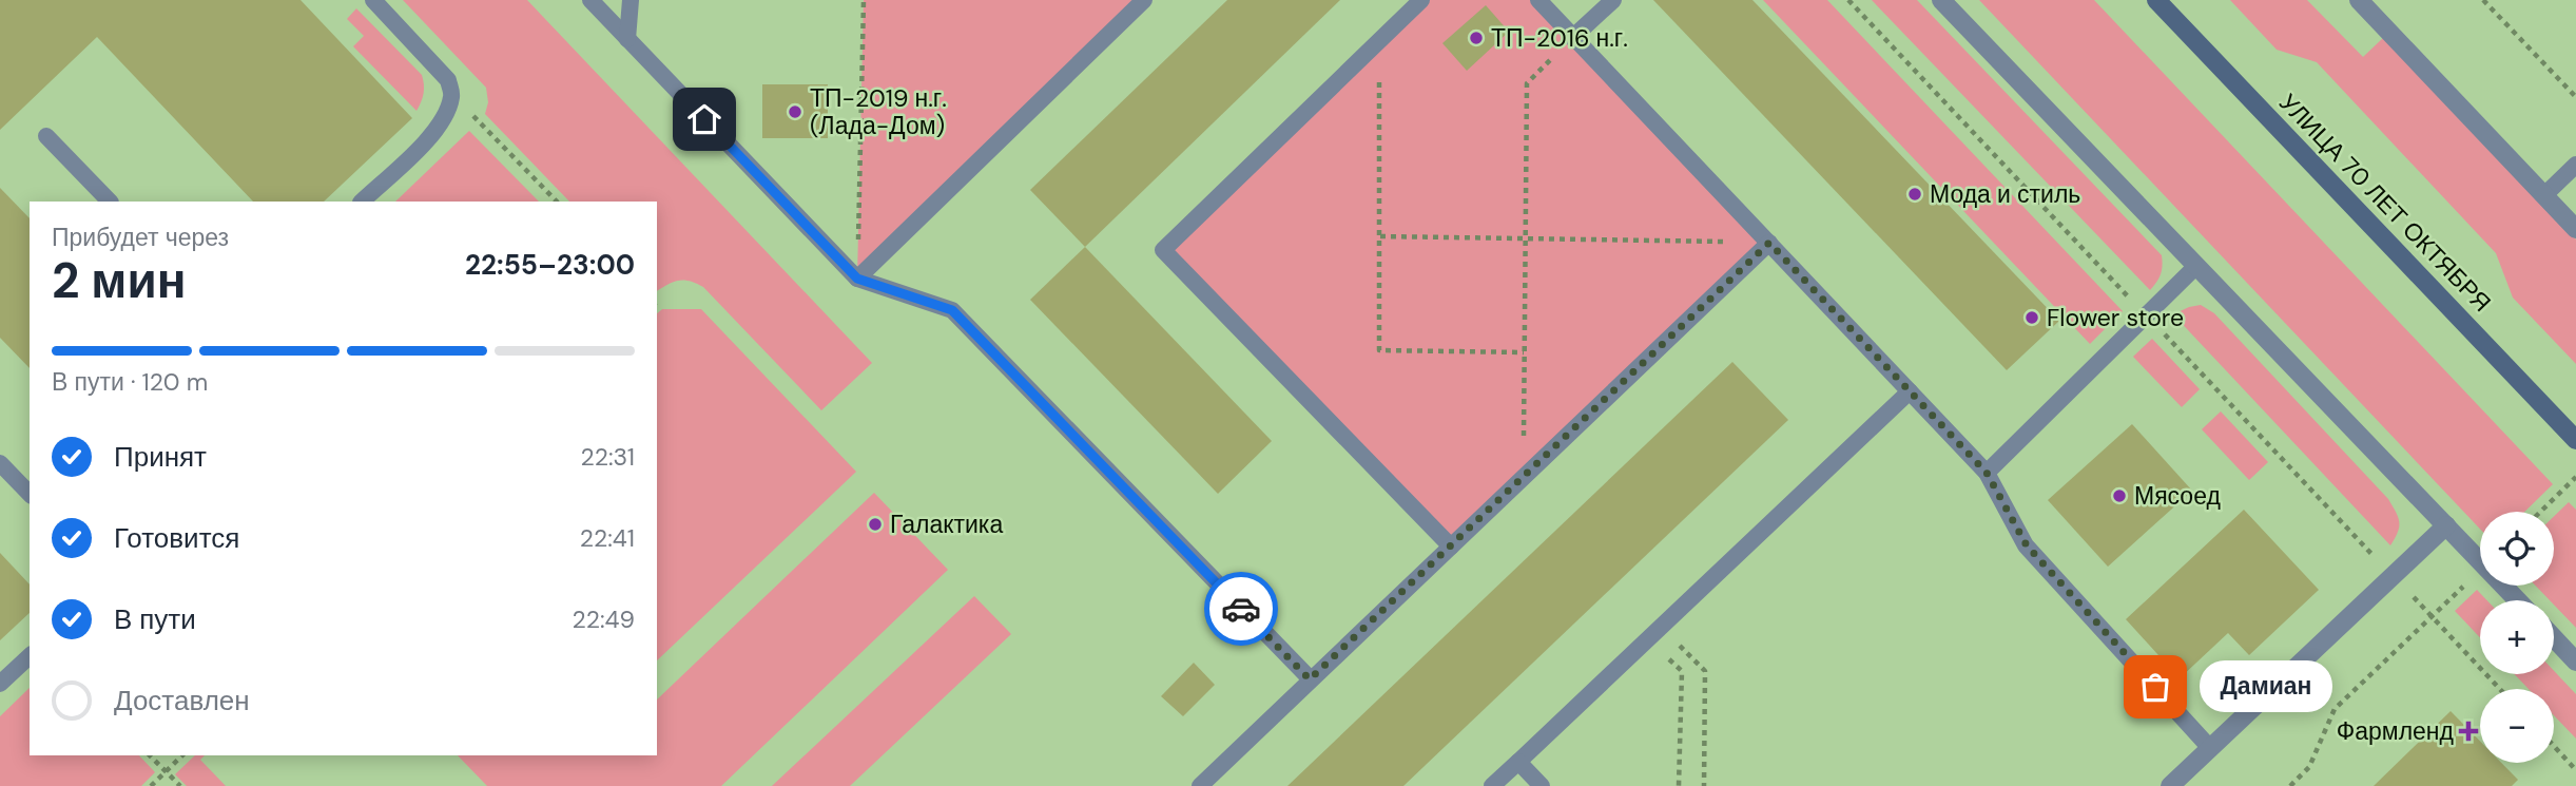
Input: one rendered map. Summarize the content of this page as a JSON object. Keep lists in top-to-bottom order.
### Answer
{
  "streets": {
    "main road": ["УЛИЦА 70 ЛЕТ ОКТЯБРЯ"]
  },
  "places": {
    "other": [
      "ТП-2016 н.г.",
      "ТП-2019 н.г. (Лада-Дом)",
      "Мода и стиль",
      "Flower store",
      "Мясоед",
      "Галактика",
      "Дамиан"
    ],
    "health": ["Фармленд"]
  },
  "page": {
    "heading": ["2 мин", "Прибудет через", "22:55–23:00"],
    "bar": "В пути · 120 m",
    "list": [
      ["Принят", "22:31"],
      ["Готовится", "22:41"],
      ["В пути", "22:49"],
      "Доставлен"
    ],
    "map_buttons": ["+", "−"],
    "bubble": "Дамиан"
  }
}
